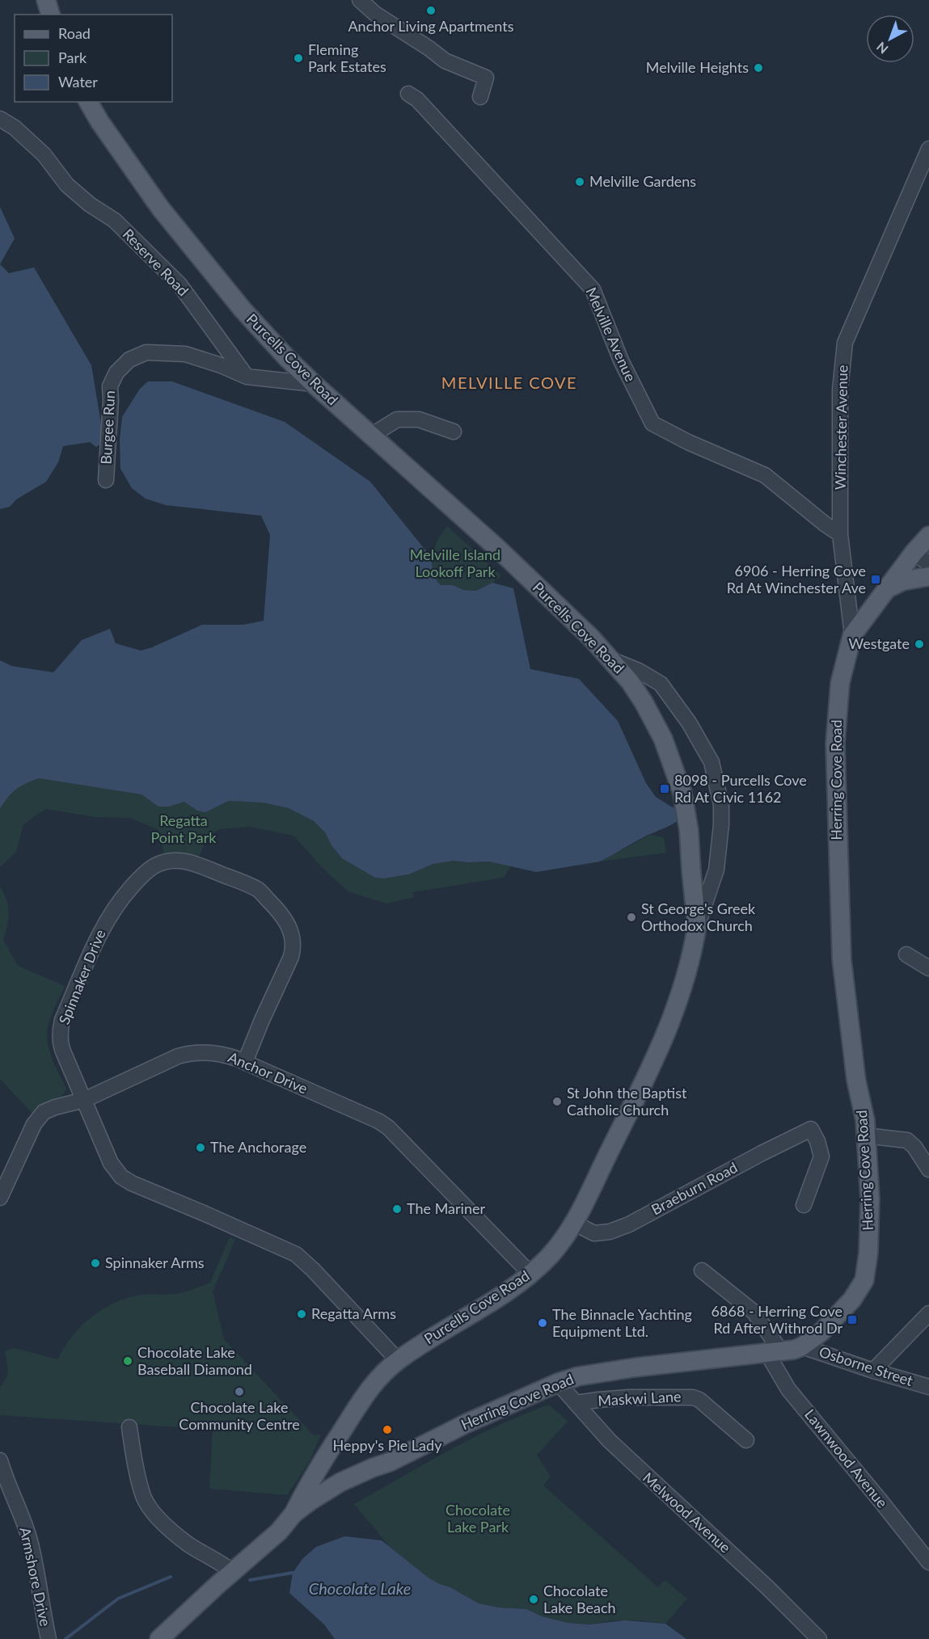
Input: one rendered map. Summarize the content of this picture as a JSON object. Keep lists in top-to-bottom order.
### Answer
{
  "streets": {
    "main road": ["Purcells Cove Road", "Herring Cove Road"],
    "street": [
      "Reserve Road",
      "Melville Avenue",
      "Burgee Run",
      "Winchester Avenue",
      "Spinnaker Drive",
      "Anchor Drive",
      "Braeburn Road",
      "Osborne Street",
      "Maskwi Lane",
      "Lawnwood Avenue",
      "Melwood Avenue",
      "Armshore Drive"
    ]
  },
  "crossings": [
    ["Reserve Road", "Burgee Run"],
    ["Melville Avenue", "Winchester Avenue"],
    ["Purcells Cove Road", "Herring Cove Road"],
    ["Purcells Cove Road", "Spinnaker Drive"],
    ["Purcells Cove Road", "Anchor Drive"],
    ["Purcells Cove Road", "Braeburn Road"],
    ["Winchester Avenue", "Herring Cove Road"],
    ["Herring Cove Road", "Osborne Street"],
    ["Herring Cove Road", "Lawnwood Avenue"],
    ["Herring Cove Road", "Melwood Avenue"],
    ["Spinnaker Drive", "Anchor Drive"],
    ["Maskwi Lane", "Melwood Avenue"]
  ],
  "districts": ["MELVILLE COVE"],
  "water": ["Chocolate Lake"],
  "parks": ["Melville Island Lookoff Park", "Regatta Point Park", "Chocolate Lake Park"],
  "places": {
    "other": [
      "Anchor Living Apartments",
      "Fleming Park Estates",
      "Melville Heights",
      "Melville Gardens",
      "Westgate",
      "St George's Greek Orthodox Church",
      "St John the Baptist Catholic Church",
      "The Anchorage",
      "The Mariner",
      "Spinnaker Arms",
      "Regatta Arms",
      "The Binnacle Yachting Equipment Ltd.",
      "Chocolate Lake Baseball Diamond",
      "Chocolate Lake Community Centre",
      "Heppy's Pie Lady",
      "Chocolate Lake Beach"
    ],
    "transit": ["6906 - Herring Cove Rd At Winchester Ave", "8098 - Purcells Cove Rd At Civic 1162", "6868 - Herring Cove Rd After Withrod Dr"]
  },
  "legend": ["Road", "Park", "Water"],
  "north": "bottom left"
}
